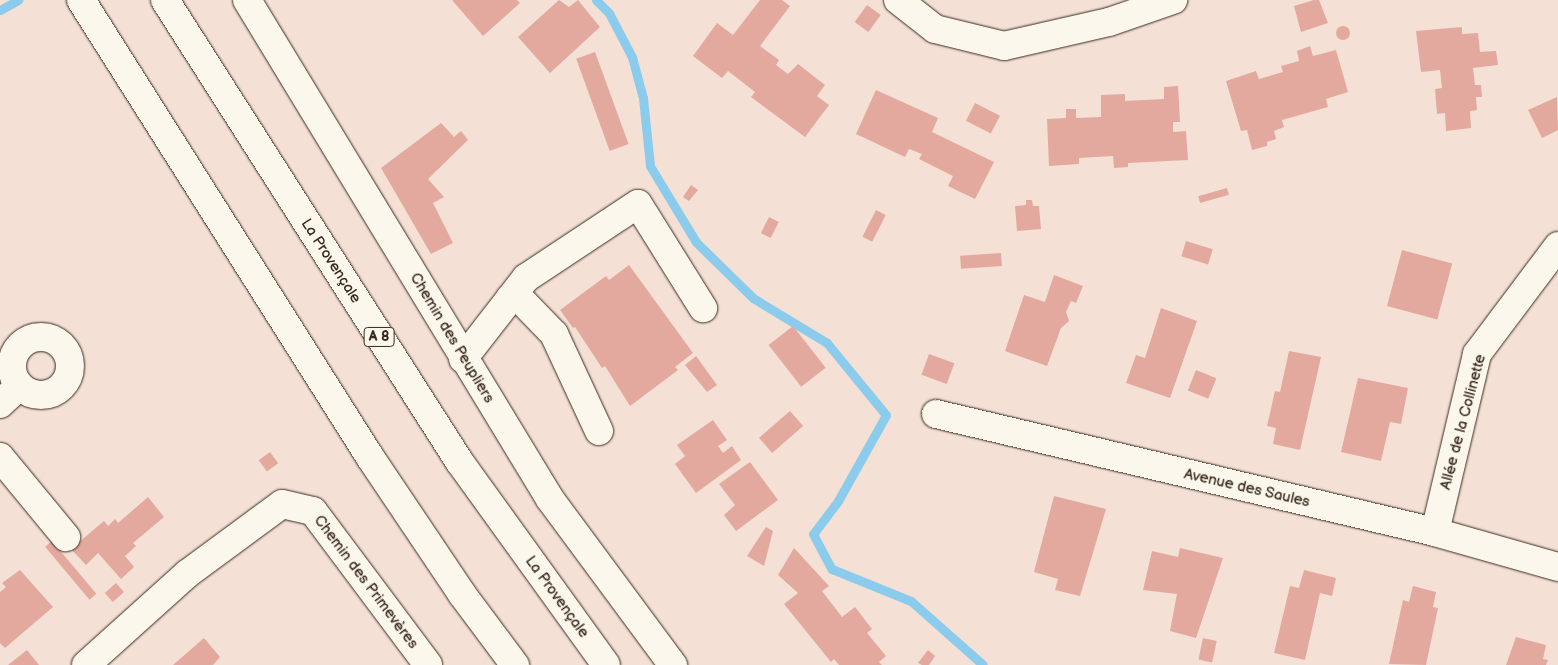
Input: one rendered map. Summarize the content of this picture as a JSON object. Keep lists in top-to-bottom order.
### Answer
{
  "streets": {
    "main road": [
      "La Provençale",
      "A 8",
      "Chemin des Peupliers",
      "Allée de la Collinette",
      "Avenue des Saules",
      "Chemin des Primevères"
    ]
  },
  "crossings": [
    ["Allée de la Collinette", "Avenue des Saules"]
  ]
}
